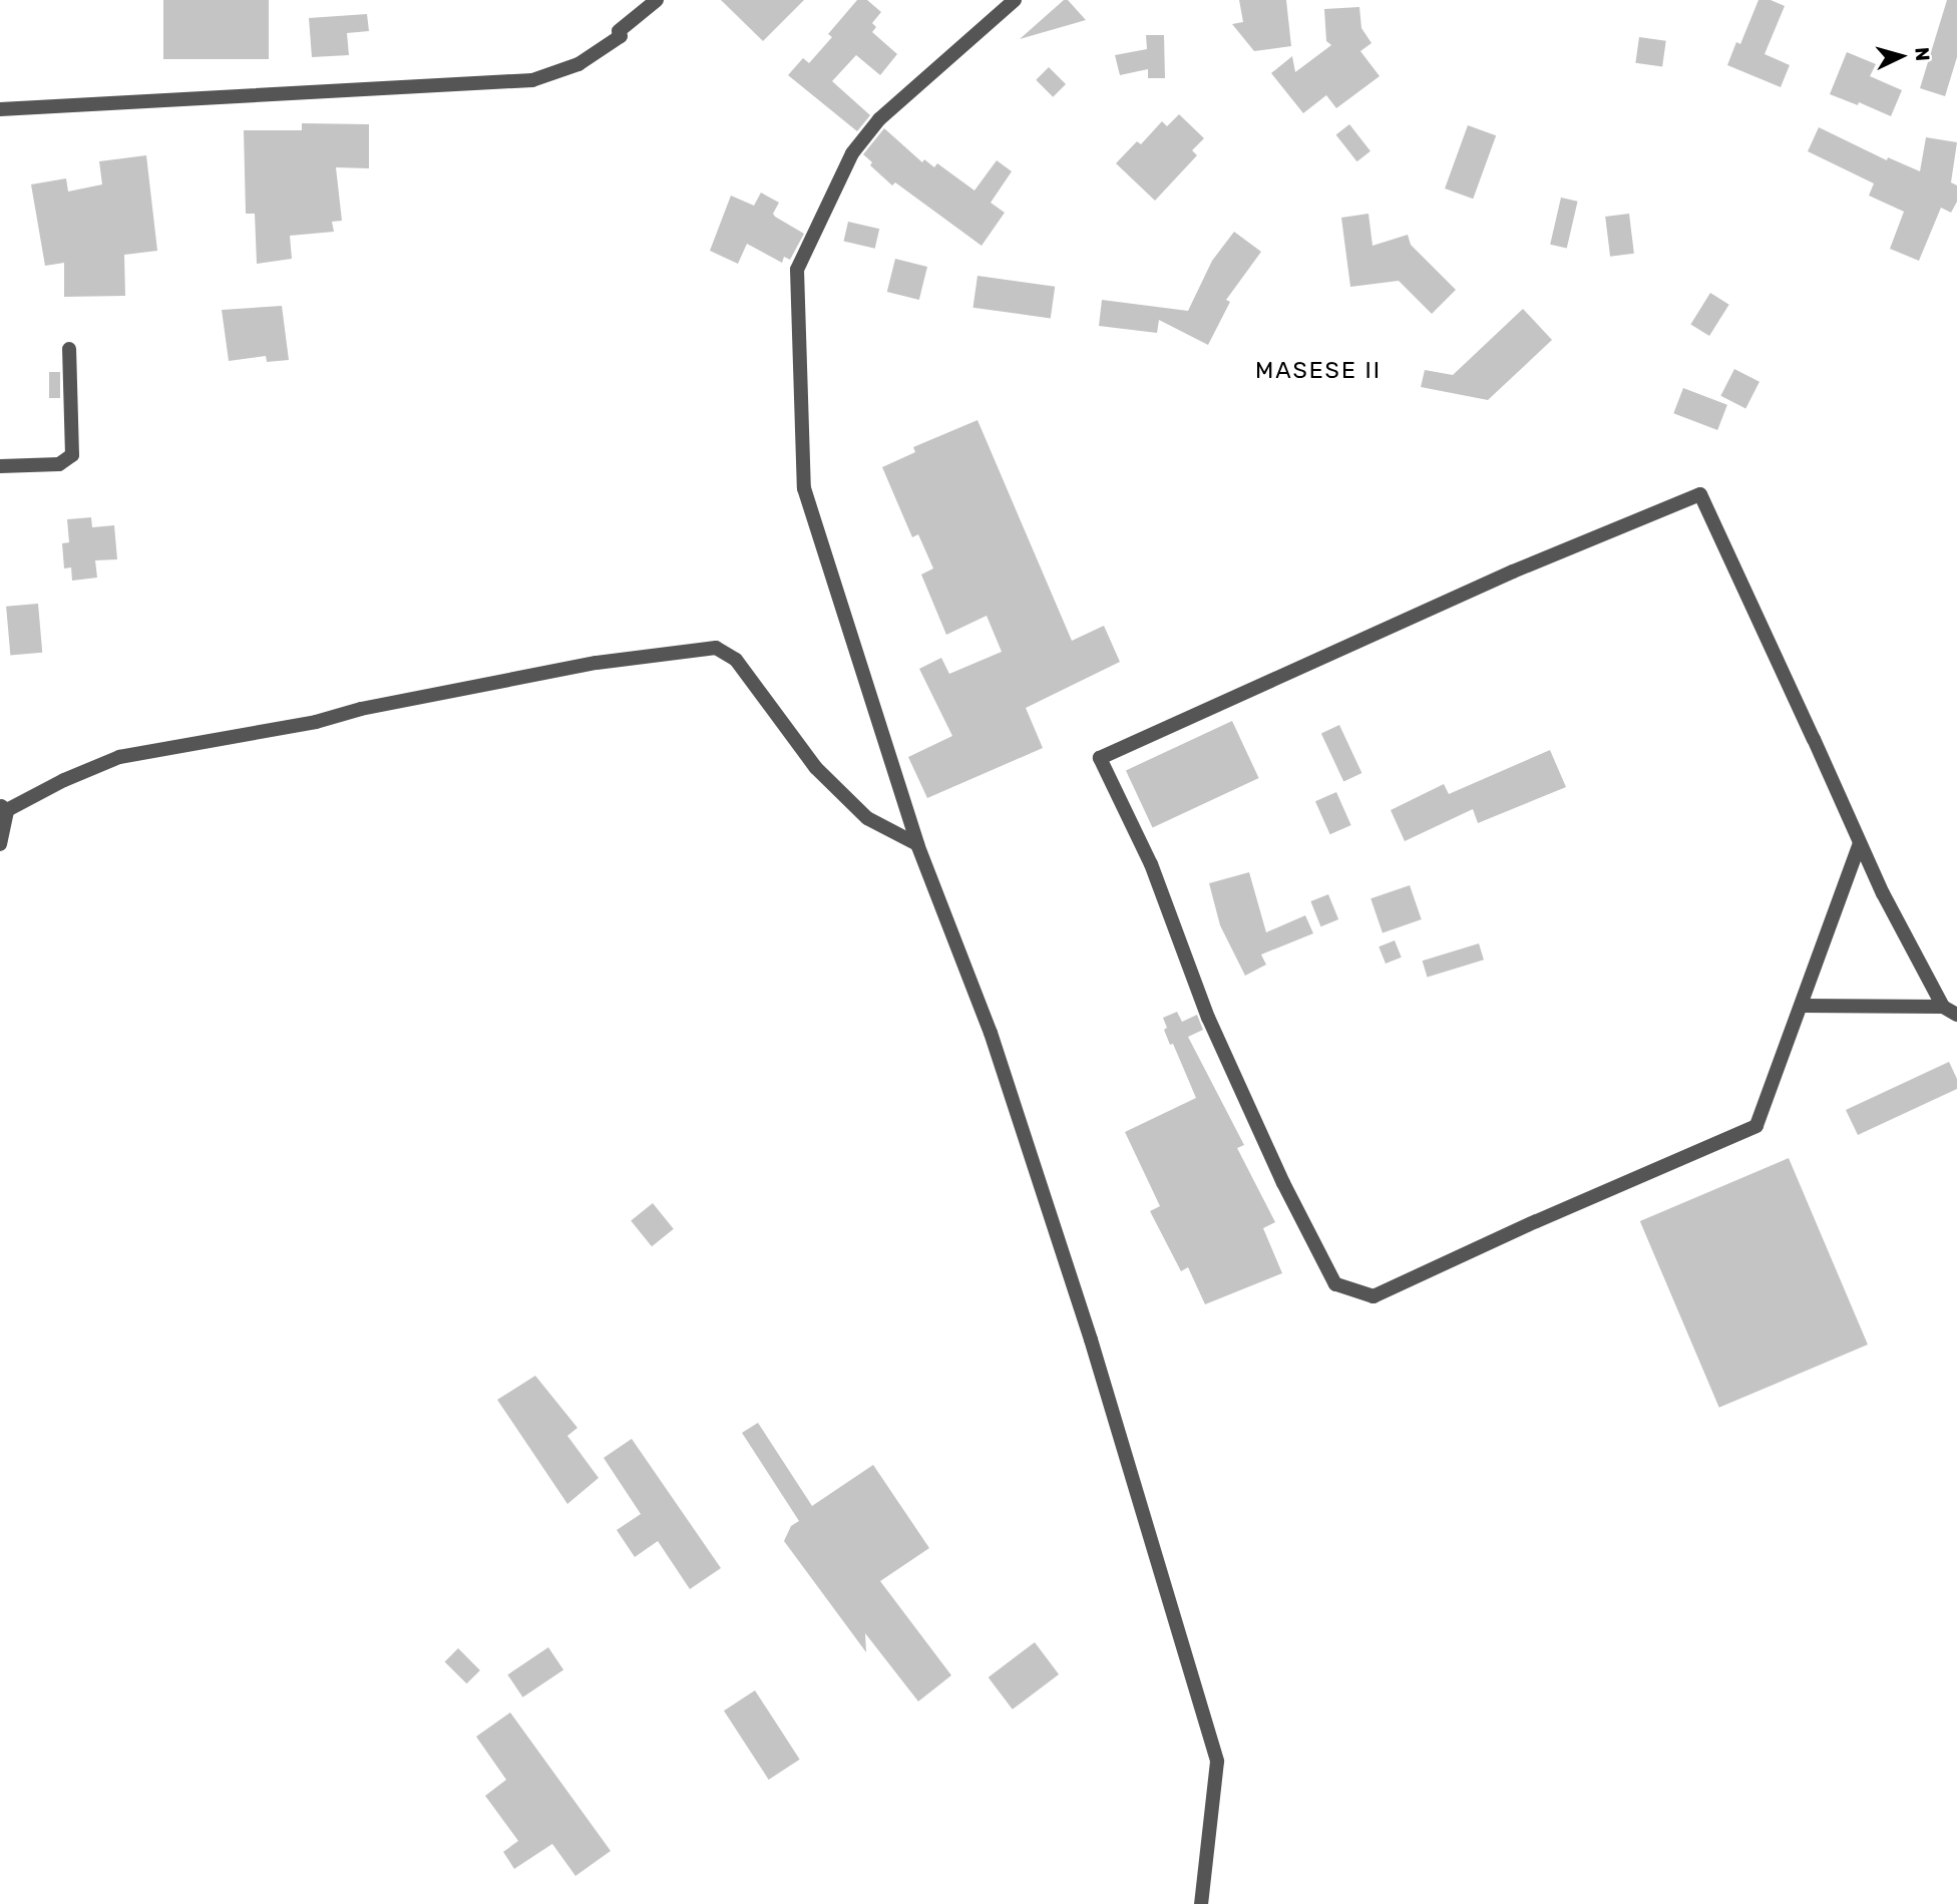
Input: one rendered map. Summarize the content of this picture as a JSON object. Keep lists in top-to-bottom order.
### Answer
{
  "districts": ["MASESE II"],
  "north": "right"
}
